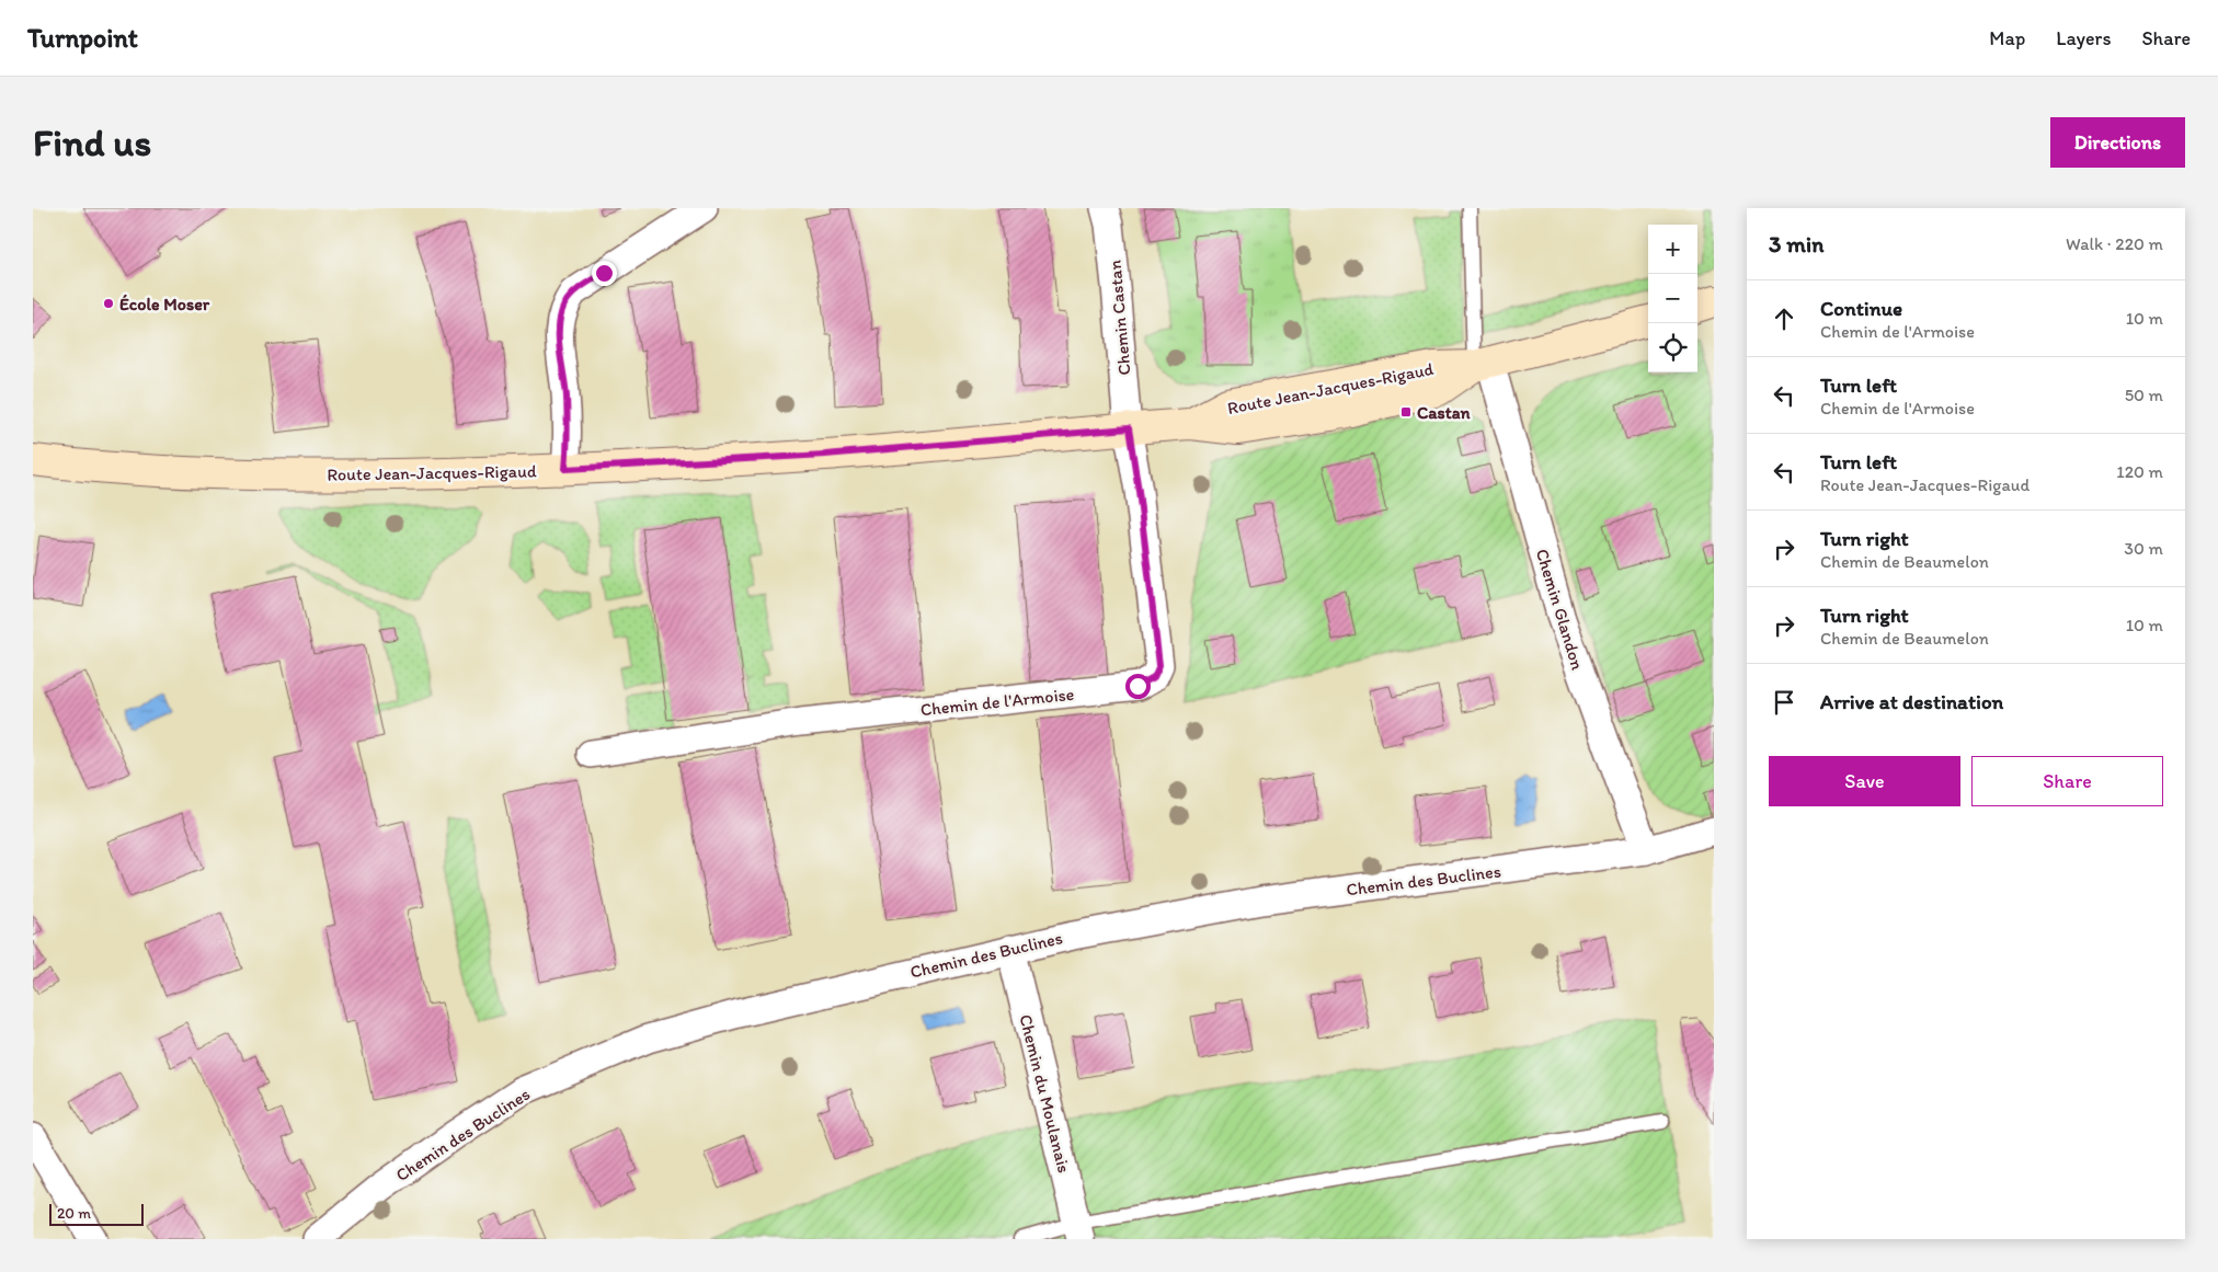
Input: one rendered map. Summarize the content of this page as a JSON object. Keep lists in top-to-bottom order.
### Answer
{
  "streets": {
    "street": [
      "Chemin Castan",
      "Route Jean-Jacques-Rigaud",
      "Chemin Glandon",
      "Chemin de l'Armoise",
      "Chemin des Buclines",
      "Chemin du Moulanais"
    ]
  },
  "crossings": [
    ["Chemin Castan", "Route Jean-Jacques-Rigaud"],
    ["Chemin Castan", "Chemin de l'Armoise"],
    ["Route Jean-Jacques-Rigaud", "Chemin Glandon"],
    ["Route Jean-Jacques-Rigaud", "Chemin de l'Armoise"],
    ["Chemin Glandon", "Chemin des Buclines"],
    ["Chemin des Buclines", "Chemin du Moulanais"]
  ],
  "places": {
    "other": ["École Moser"],
    "transit": ["Castan"]
  },
  "scale_bar": "20 m",
  "page": {
    "header": "Turnpoint",
    "nav": ["Map", "Layers", "Share"],
    "buttons": [
      "Directions",
      ["Save", "Share"]
    ],
    "title": "Find us",
    "heading": ["3 min", "Walk · 220 m"],
    "map_buttons": ["+", "−"],
    "list": [
      ["Continue", "Chemin de l'Armoise", "10 m"],
      ["Turn left", "Chemin de l'Armoise", "50 m"],
      ["Turn left", "Route Jean-Jacques-Rigaud", "120 m"],
      ["Turn right", "Chemin de Beaumelon", "30 m"],
      ["Turn right", "Chemin de Beaumelon", "10 m"],
      "Arrive at destination"
    ],
    "scale": "20 m"
  }
}
